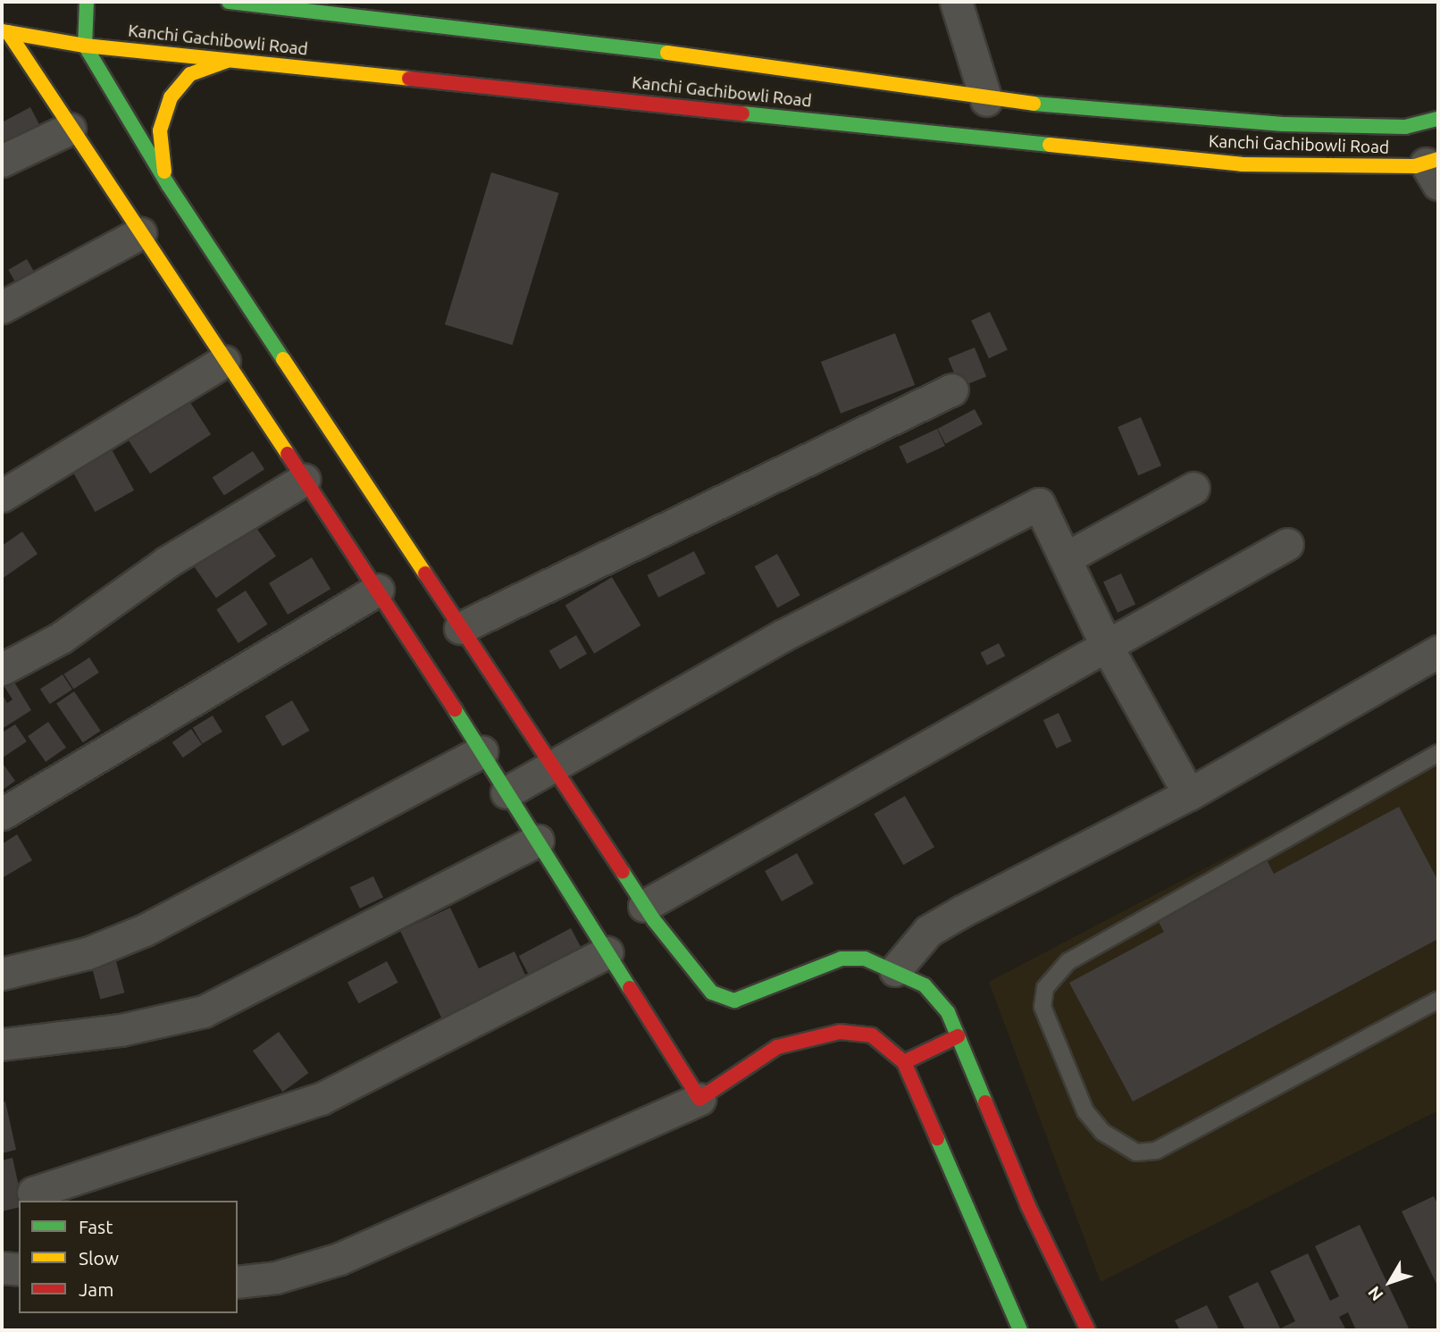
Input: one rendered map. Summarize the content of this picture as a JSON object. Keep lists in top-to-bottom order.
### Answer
{
  "streets": {
    "street": ["Kanchi Gachibowli Road"]
  },
  "legend": ["Fast", "Slow", "Jam"],
  "north": "bottom left"
}
